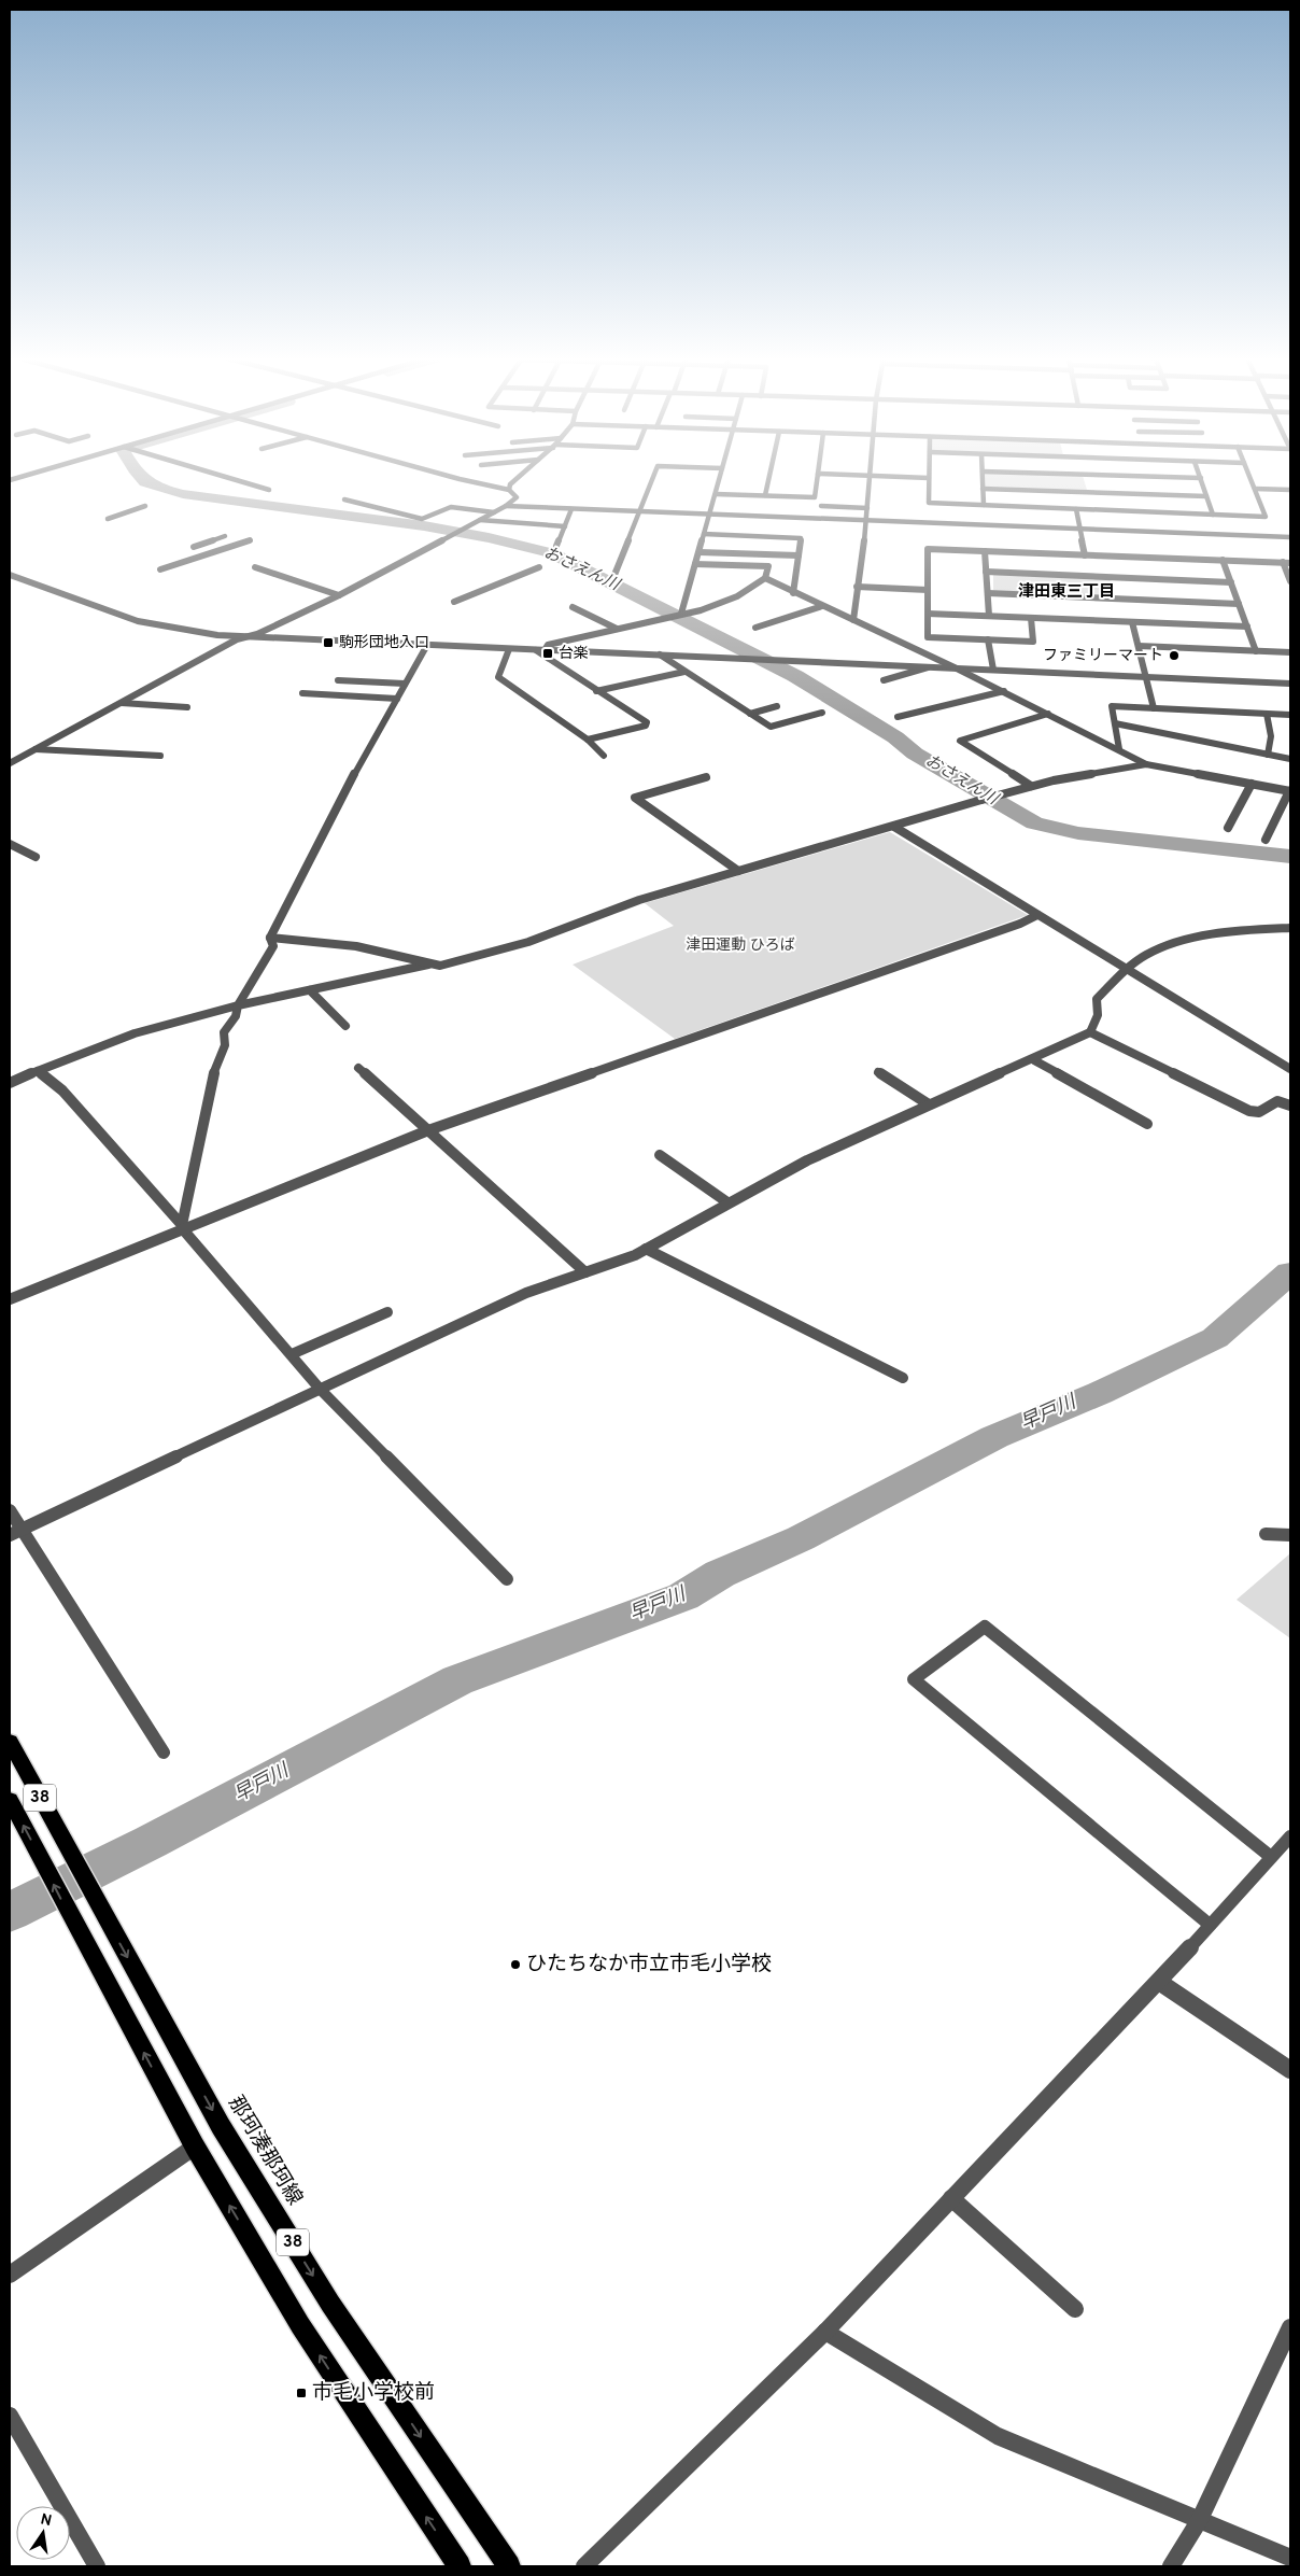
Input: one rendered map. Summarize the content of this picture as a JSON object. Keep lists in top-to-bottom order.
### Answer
{
  "streets": {
    "main road": ["38", "那珂湊那珂線"]
  },
  "districts": ["津田東三丁目"],
  "water": ["おさえん川", "早戸川"],
  "parks": ["津田運動 ひろば"],
  "places": {
    "transit": ["駒形団地入口", "台楽", "市毛小学校前"],
    "other": ["ファミリーマート", "ひたちなか市立市毛小学校"]
  },
  "north": "top"
}
